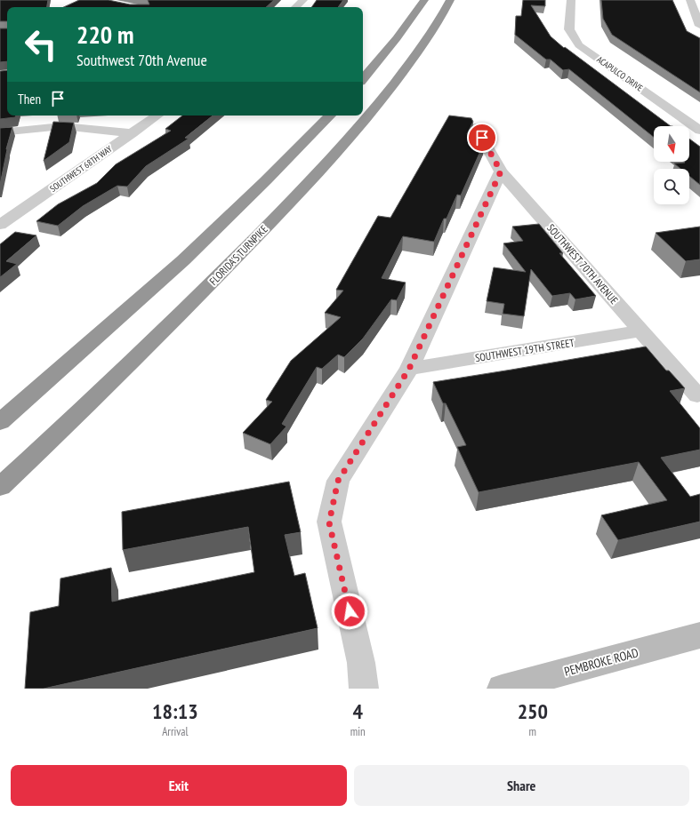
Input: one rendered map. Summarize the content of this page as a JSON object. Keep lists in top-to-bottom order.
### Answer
{
  "streets": {
    "highway": ["FLORIDA'S TURNPIKE"],
    "main road": ["PEMBROKE ROAD"],
    "street": [
      "ACAPULCO DRIVE",
      "SOUTHWEST 68TH WAY",
      "SOUTHWEST 70TH AVENUE",
      "SOUTHWEST 19TH STREET"
    ]
  },
  "crossings": [
    ["SOUTHWEST 70TH AVENUE", "SOUTHWEST 19TH STREET"]
  ],
  "north": "bottom",
  "page": {
    "turn": ["220 m", "Southwest 70th Avenue"],
    "then": "Then",
    "eta": [
      "18:13",
      "Arrival",
      "4",
      "min",
      "250",
      "m"
    ],
    "buttons": ["Exit", "Share"]
  }
}
